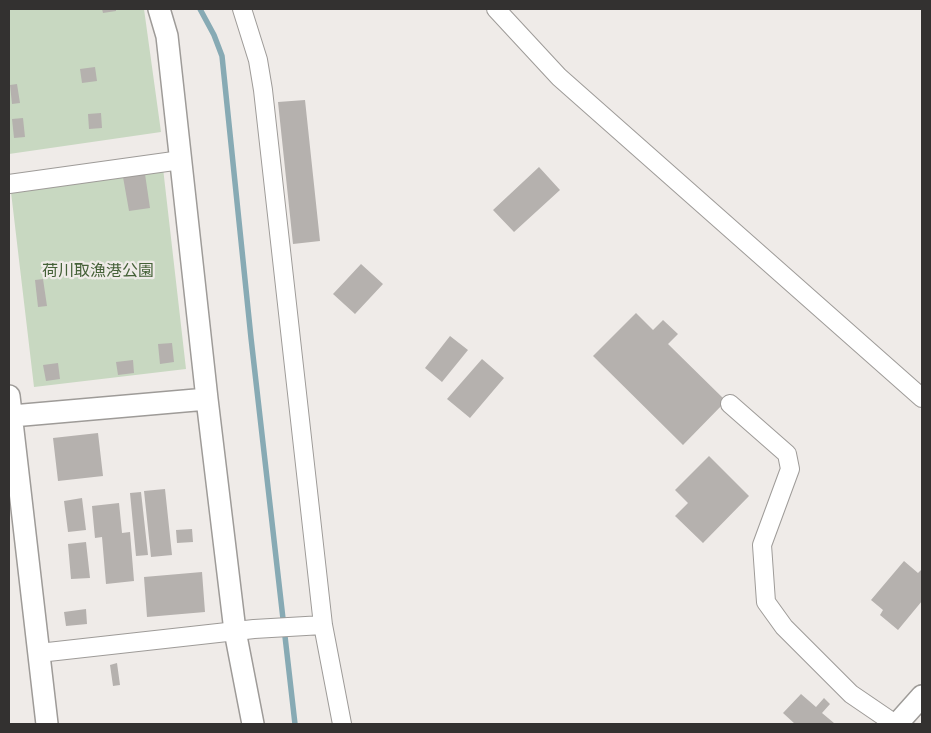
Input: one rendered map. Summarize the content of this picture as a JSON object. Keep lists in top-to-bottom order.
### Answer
{
  "parks": ["荷川取漁港公園"]
}
